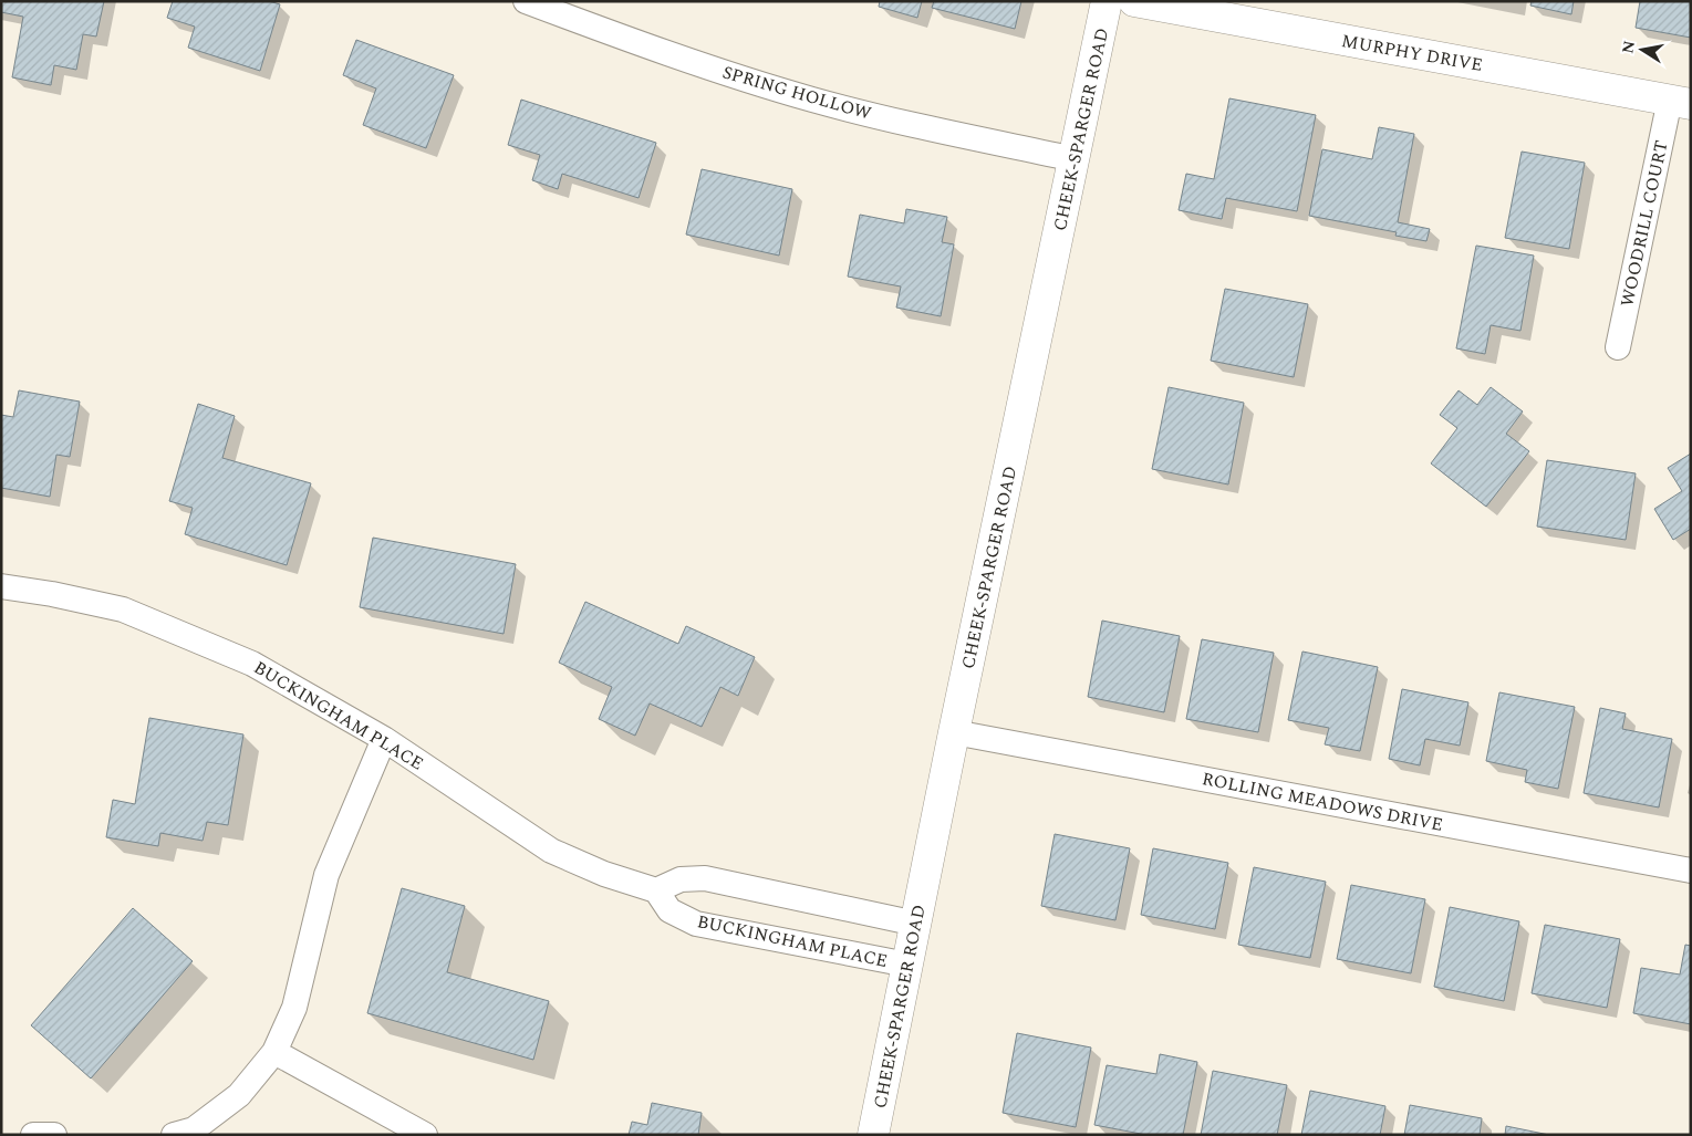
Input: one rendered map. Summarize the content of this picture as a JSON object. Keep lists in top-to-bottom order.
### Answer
{
  "streets": {
    "main road": ["MURPHY DRIVE", "CHEEK-SPARGER ROAD"],
    "street": [
      "SPRING HOLLOW",
      "WOODRILL COURT",
      "BUCKINGHAM PLACE",
      "ROLLING MEADOWS DRIVE"
    ]
  },
  "crossings": [
    ["MURPHY DRIVE", "WOODRILL COURT"],
    ["SPRING HOLLOW", "CHEEK-SPARGER ROAD"],
    ["CHEEK-SPARGER ROAD", "BUCKINGHAM PLACE"],
    ["CHEEK-SPARGER ROAD", "ROLLING MEADOWS DRIVE"]
  ],
  "north": "left"
}
